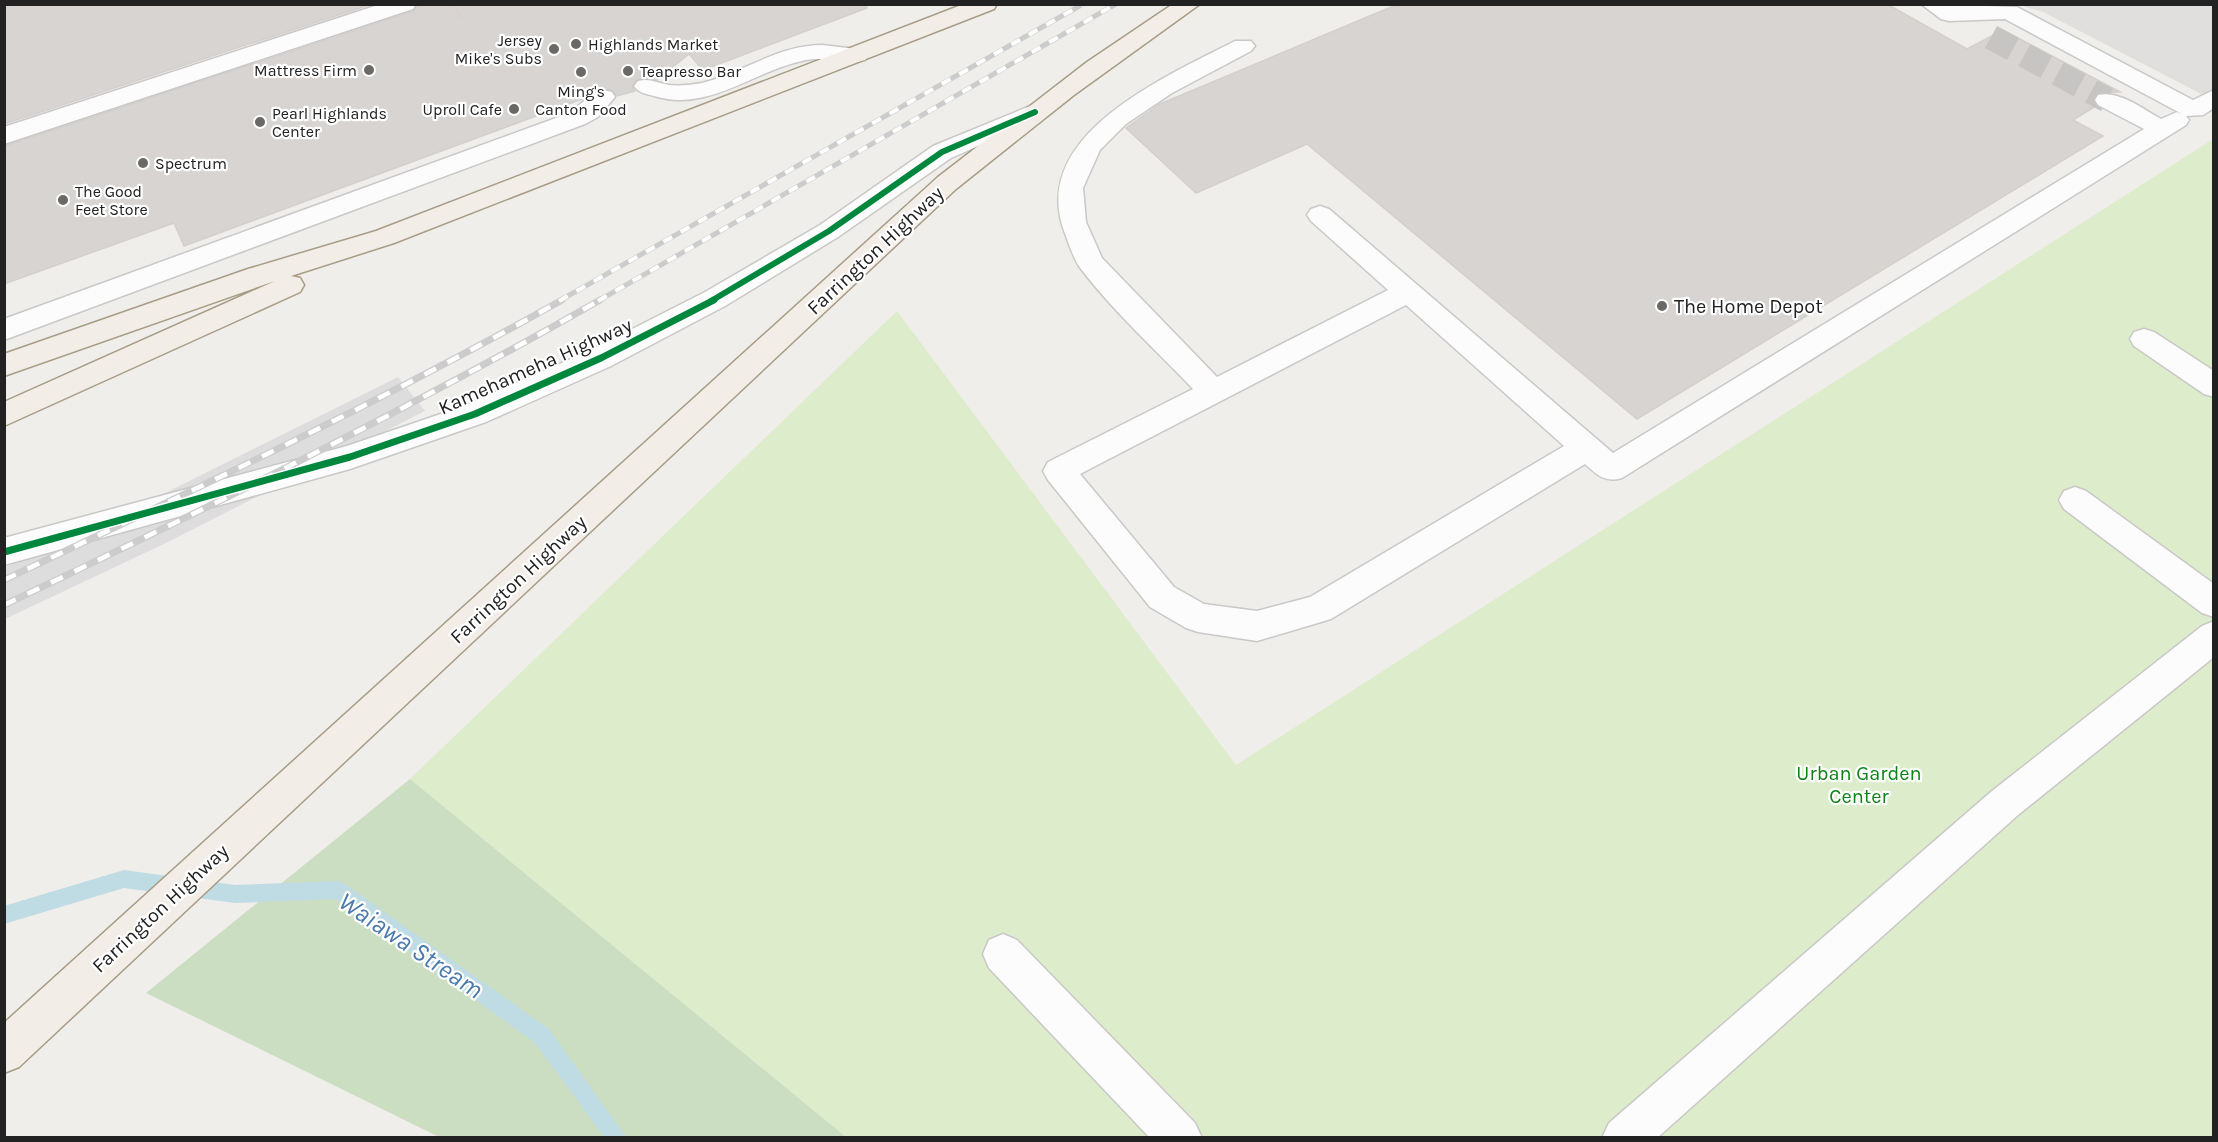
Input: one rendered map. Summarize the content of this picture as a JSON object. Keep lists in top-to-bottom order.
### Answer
{
  "streets": {
    "main road": ["Farrington Highway", "Kamehameha Highway"]
  },
  "crossings": [
    ["Farrington Highway", "Kamehameha Highway"]
  ],
  "water": ["Waiawa Stream"],
  "parks": ["Urban Garden Center"],
  "places": [
    "Highlands Market",
    "Jersey Mike's Subs",
    "Mattress Firm",
    "Teapresso Bar",
    "Ming's Canton Food",
    "Uproll Cafe",
    "Pearl Highlands Center",
    "Spectrum",
    "The Good Feet Store",
    "The Home Depot"
  ]
}
